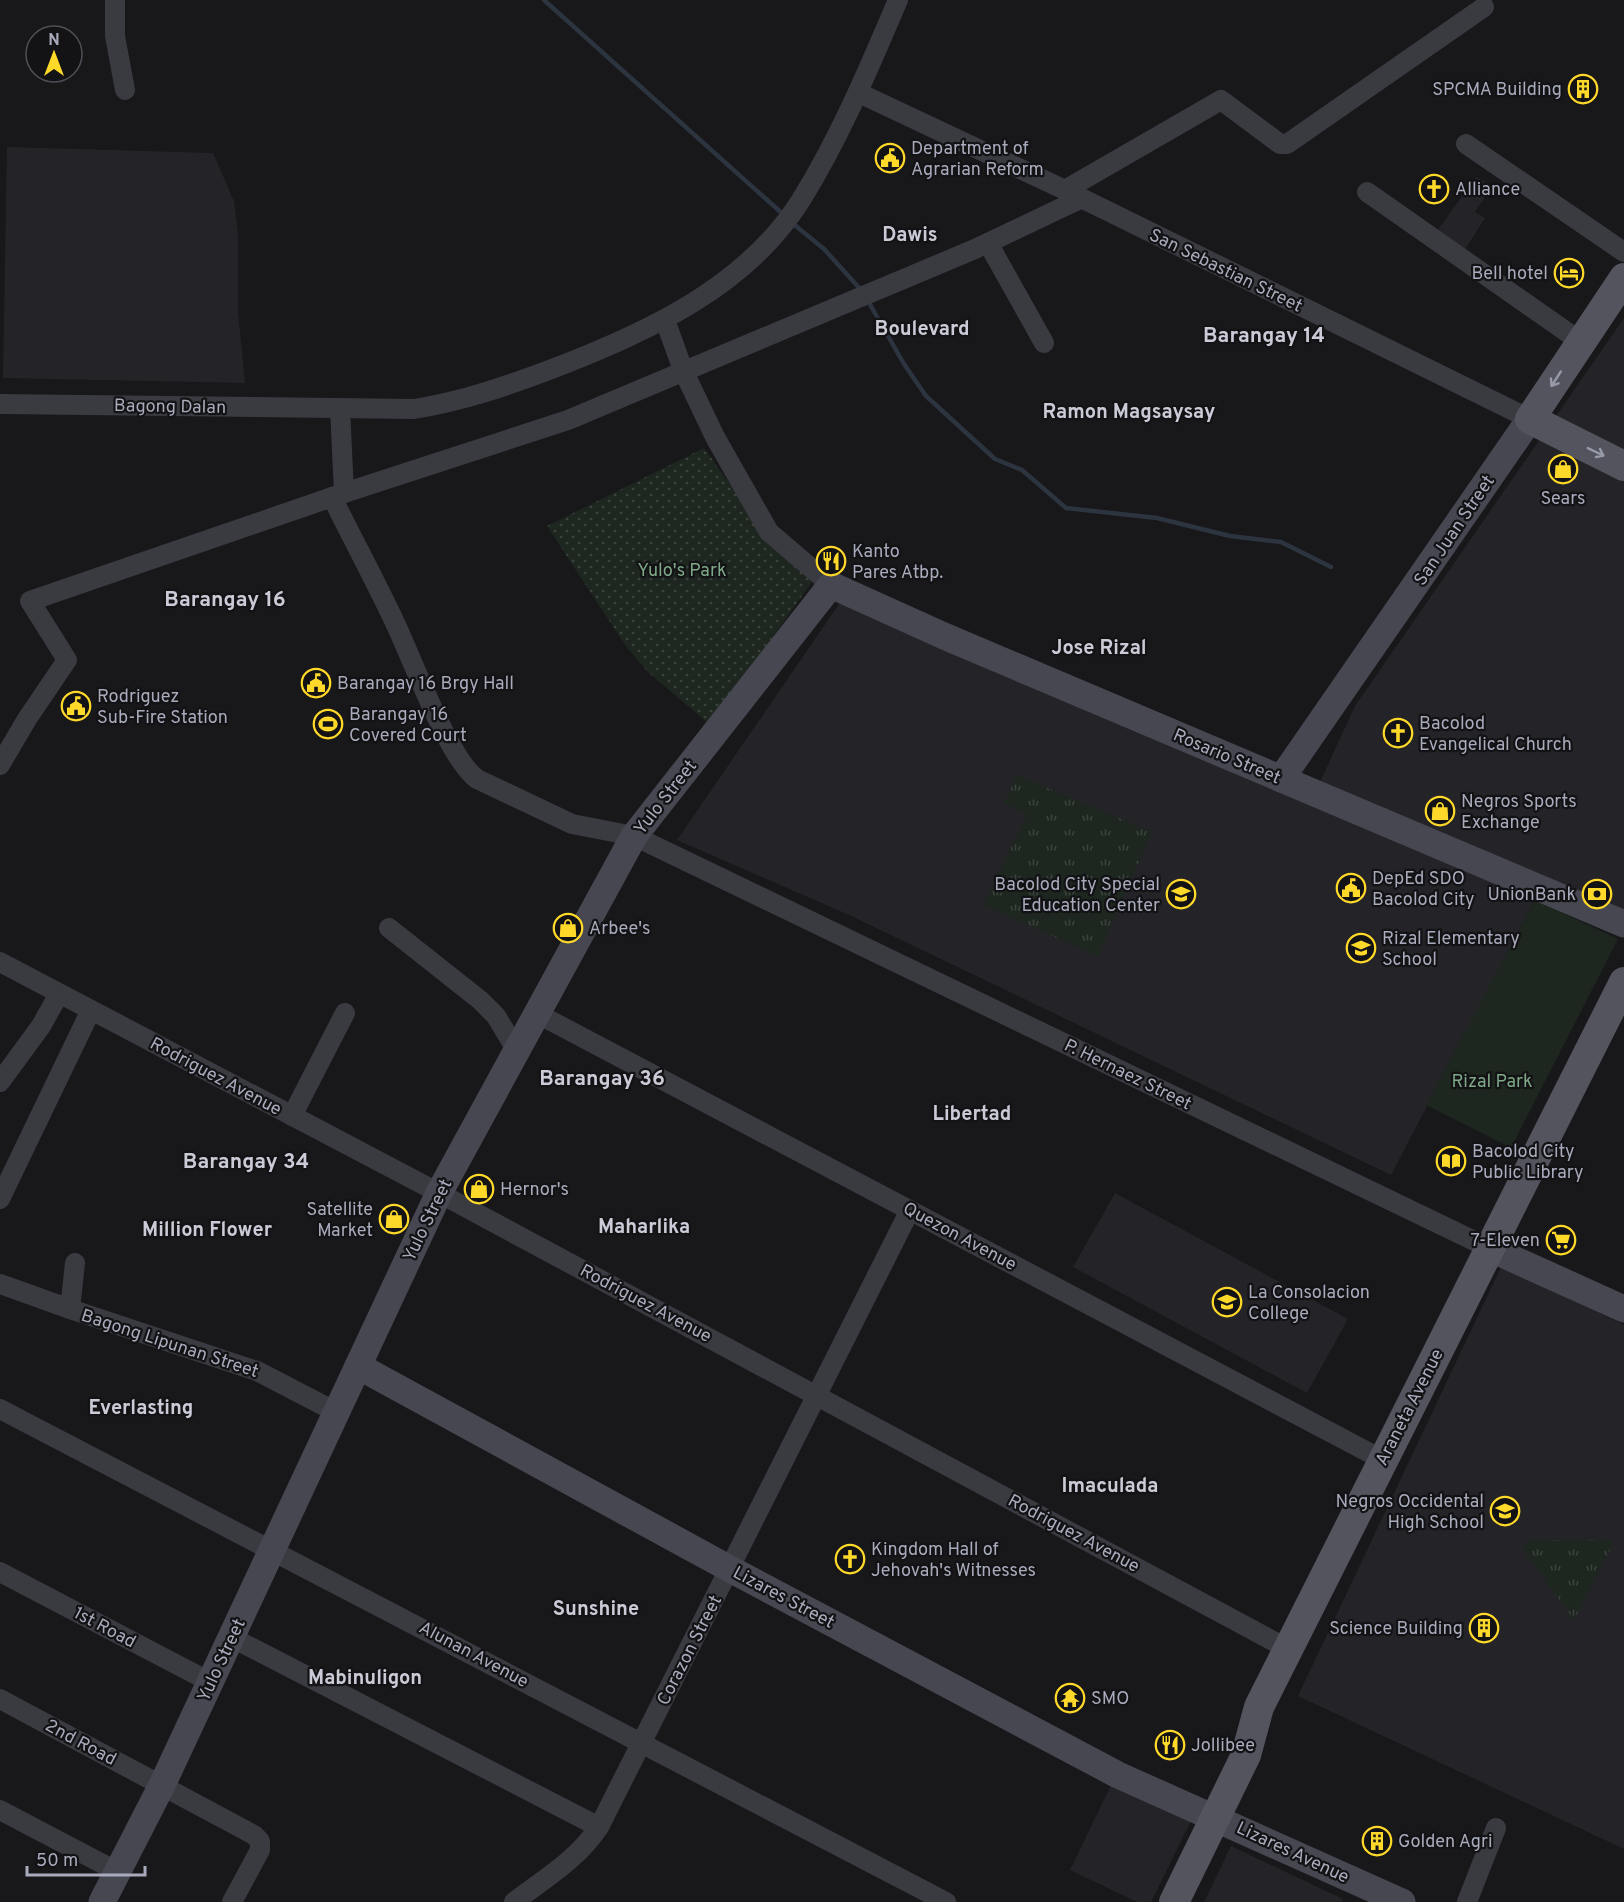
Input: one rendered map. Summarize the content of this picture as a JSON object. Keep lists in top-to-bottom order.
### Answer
{
  "streets": {
    "main road": ["San Sebastian Street", "San Juan Street", "Araneta Avenue"],
    "street": [
      "Bagong Dalan",
      "Rosario Street",
      "Yulo Street",
      "P. Hernaez Street",
      "Rodriguez Avenue",
      "Quezon Avenue",
      "Bagong Lipunan Street",
      "Lizares Street",
      "1st Road",
      "Corazon Street",
      "Alunan Avenue",
      "2nd Road",
      "Lizares Avenue"
    ]
  },
  "crossings": [
    ["San Sebastian Street", "Bagong Dalan"],
    ["San Sebastian Street", "San Juan Street"],
    ["San Juan Street", "Rosario Street"],
    ["Rosario Street", "Yulo Street"],
    ["Yulo Street", "P. Hernaez Street"],
    ["Yulo Street", "Rodriguez Avenue"],
    ["Yulo Street", "Quezon Avenue"],
    ["Yulo Street", "Bagong Lipunan Street"],
    ["Yulo Street", "Lizares Street"],
    ["Yulo Street", "1st Road"],
    ["Yulo Street", "Alunan Avenue"],
    ["Yulo Street", "2nd Road"],
    ["P. Hernaez Street", "Araneta Avenue"],
    ["Rodriguez Avenue", "Araneta Avenue"],
    ["Rodriguez Avenue", "Corazon Street"],
    ["Quezon Avenue", "Araneta Avenue"],
    ["Quezon Avenue", "Corazon Street"],
    ["Araneta Avenue", "Lizares Street"],
    ["Araneta Avenue", "Lizares Avenue"],
    ["Lizares Street", "Corazon Street"],
    ["Lizares Street", "Lizares Avenue"],
    ["Corazon Street", "Alunan Avenue"]
  ],
  "districts": [
    "Dawis",
    "Boulevard",
    "Barangay 14",
    "Ramon Magsaysay",
    "Barangay 16",
    "Jose Rizal",
    "Barangay 36",
    "Libertad",
    "Barangay 34",
    "Maharlika",
    "Million Flower",
    "Everlasting",
    "Imaculada",
    "Sunshine",
    "Mabinuligon"
  ],
  "parks": ["Yulo's Park", "Rizal Park"],
  "places": {
    "building": ["SPCMA Building", "Science Building", "Golden Agri"],
    "public building": [
      "Department of Agrarian Reform",
      "Barangay 16 Brgy Hall",
      "Rodriguez Sub-Fire Station",
      "DepEd SDO Bacolod City"
    ],
    "church": ["Alliance", "Bacolod Evangelical Church", "Kingdom Hall of Jehovah's Witnesses"],
    "hotel": ["Bell hotel"],
    "shop": [
      "Sears",
      "Negros Sports Exchange",
      "Arbee's",
      "Hernor's",
      "Satellite Market"
    ],
    "restaurant": ["Kanto Pares Atbp.", "Jollibee"],
    "sports": ["Barangay 16 Covered Court"],
    "school or university": [
      "Bacolod City Special Education Center",
      "Rizal Elementary School",
      "La Consolacion College",
      "Negros Occidental High School"
    ],
    "bank": ["UnionBank"],
    "library": ["Bacolod City Public Library"],
    "supermarket": ["7-Eleven"],
    "temple": ["SMO"]
  },
  "scale_bar": "50 m",
  "north": "top"
}
